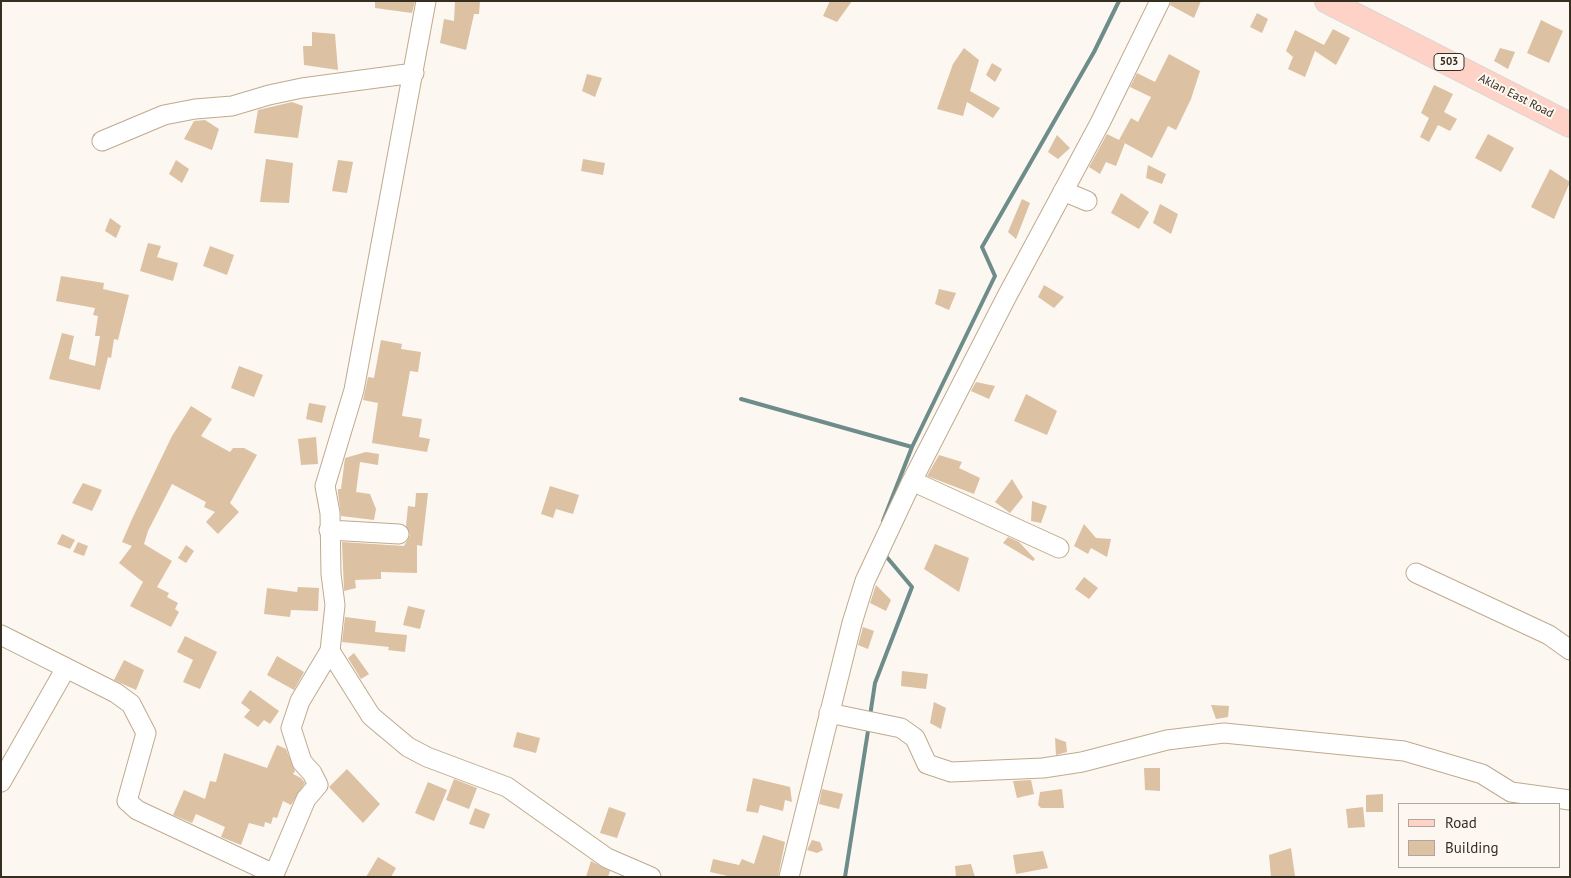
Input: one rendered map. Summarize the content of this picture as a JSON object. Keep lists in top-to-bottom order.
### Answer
{
  "streets": {
    "main road": ["503", "Aklan East Road"]
  },
  "legend": ["Road", "Building"]
}
